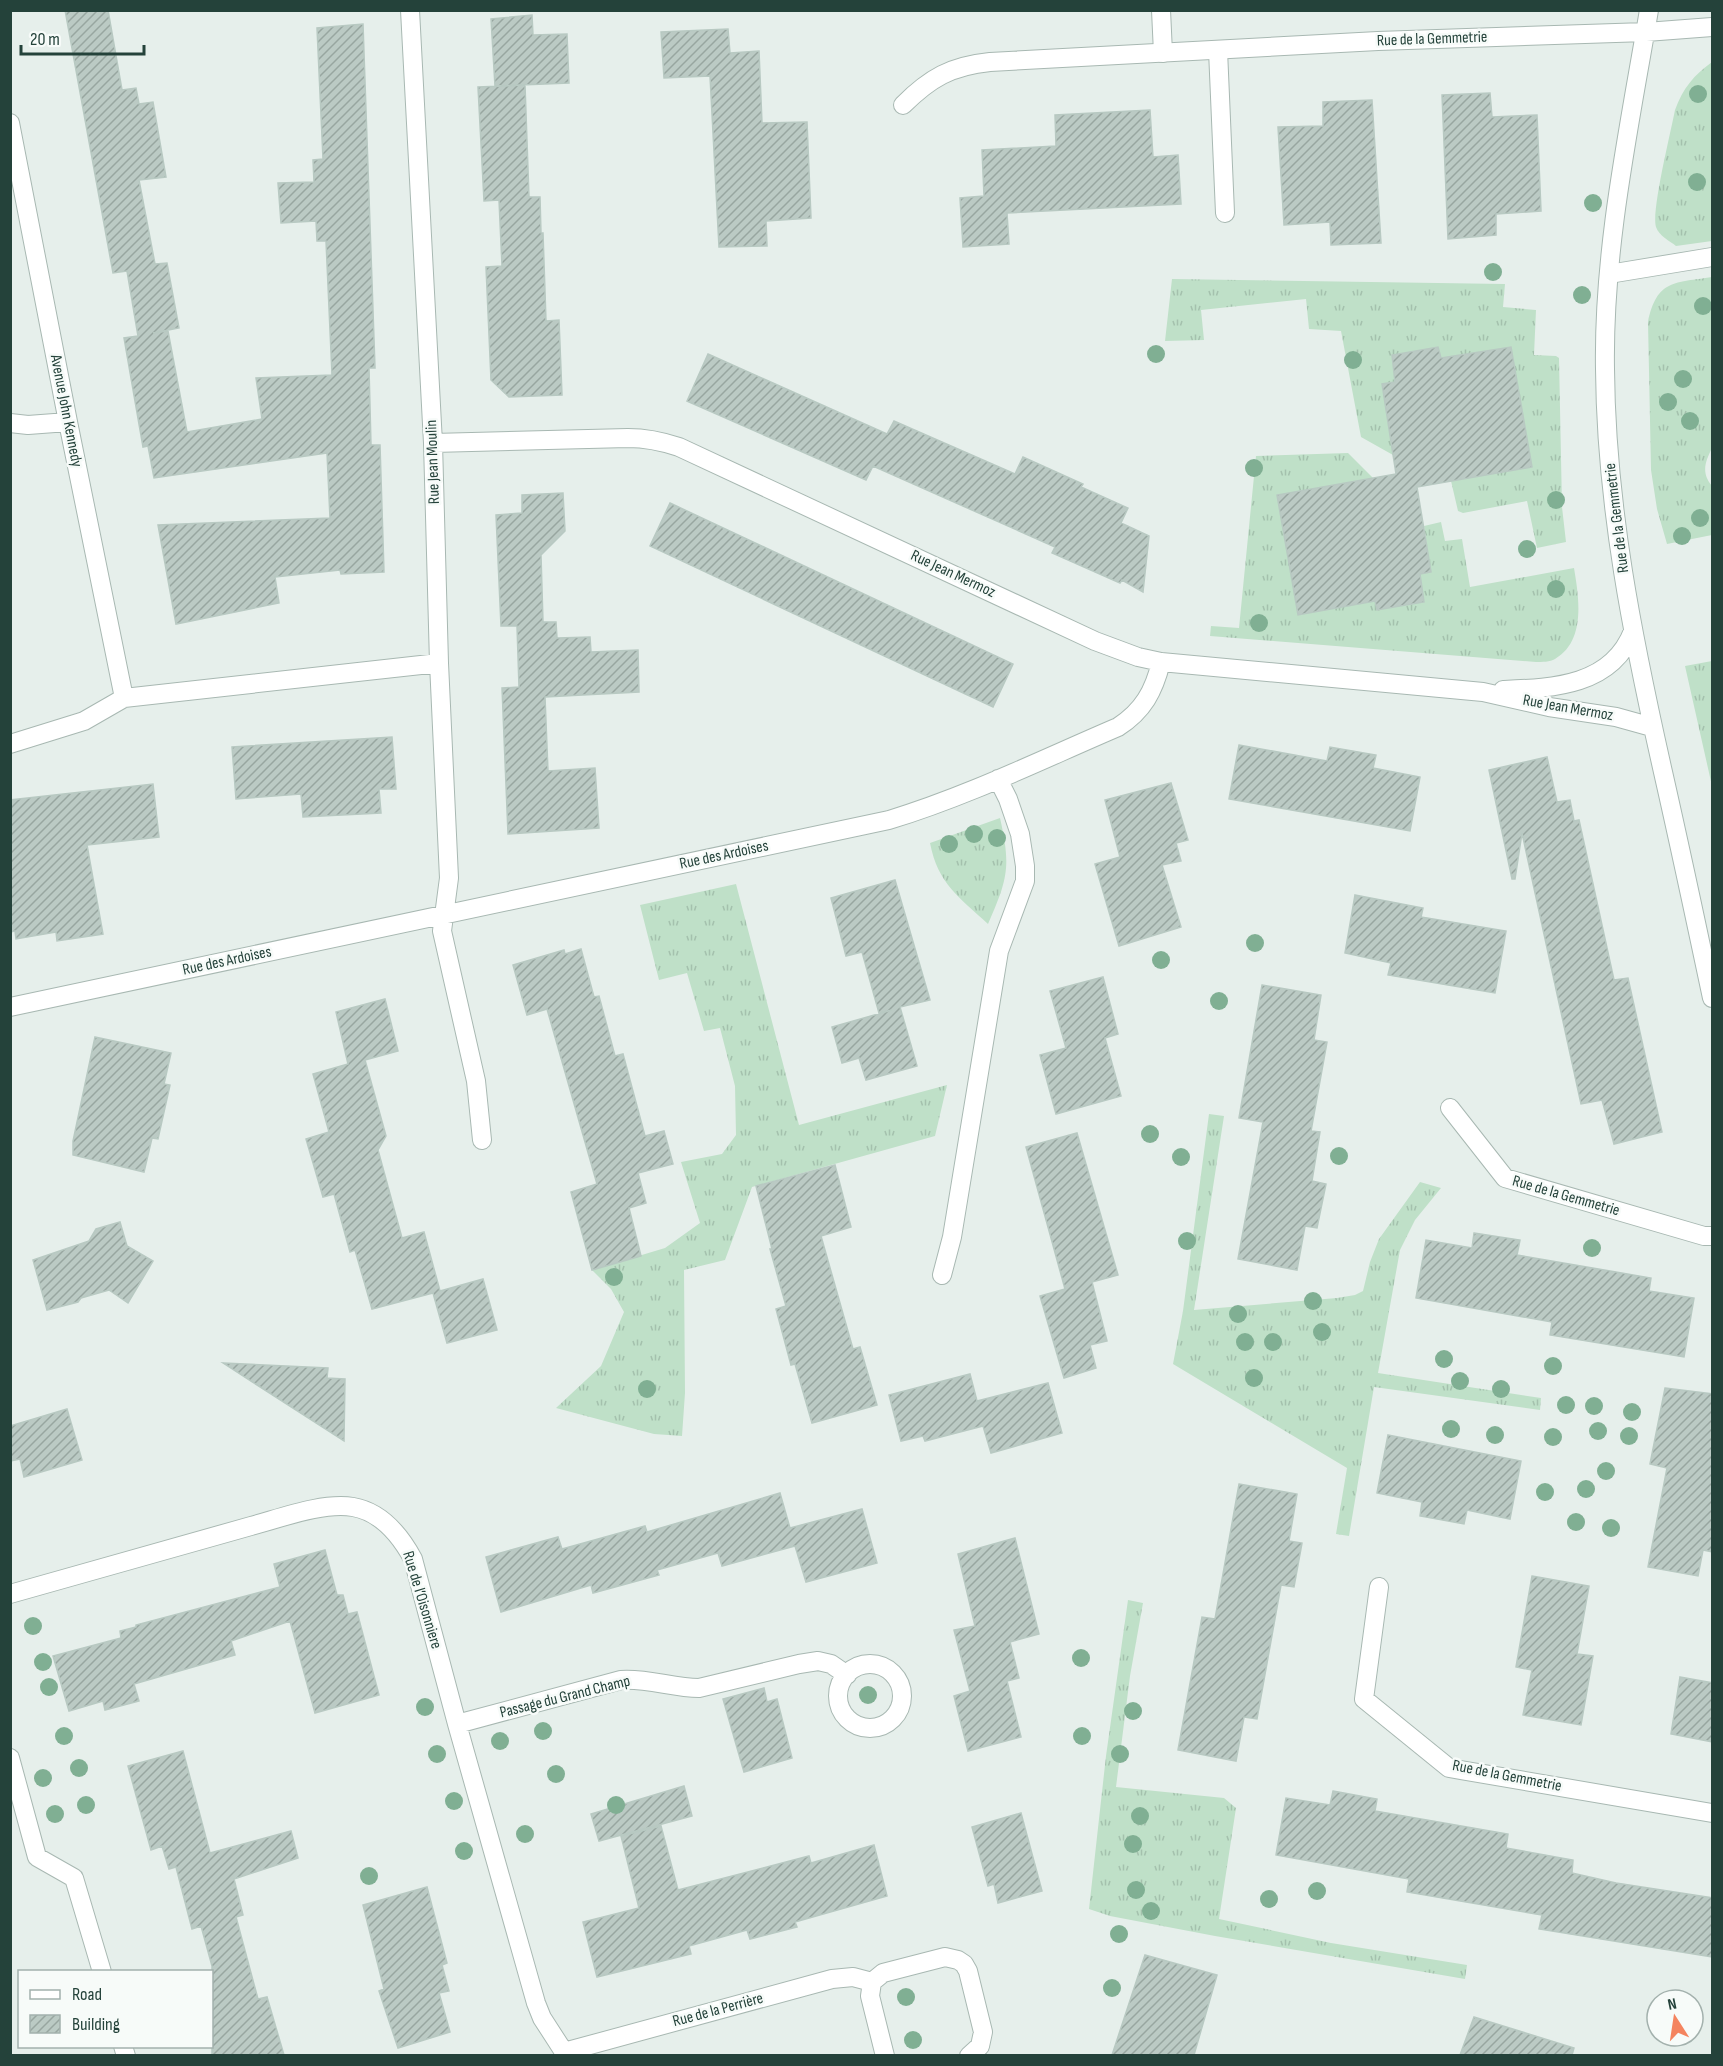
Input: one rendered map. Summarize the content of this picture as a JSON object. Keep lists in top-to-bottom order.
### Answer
{
  "streets": {
    "street": [
      "Rue de la Gemmetrie",
      "Avenue John Kennedy",
      "Rue Jean Moulin",
      "Rue Jean Mermoz",
      "Rue des Ardoises",
      "Rue de l’Oisonniere",
      "Passage du Grand Champ",
      "Rue de la Perrière"
    ]
  },
  "crossings": [
    ["Rue de la Gemmetrie", "Rue Jean Mermoz"],
    ["Rue Jean Moulin", "Rue Jean Mermoz"],
    ["Rue Jean Moulin", "Rue des Ardoises"],
    ["Rue Jean Mermoz", "Rue des Ardoises"],
    ["Rue de l’Oisonniere", "Passage du Grand Champ"],
    ["Rue de l’Oisonniere", "Rue de la Perrière"]
  ],
  "legend": ["Road", "Building"],
  "scale_bar": "20 m",
  "north": "top"
}
